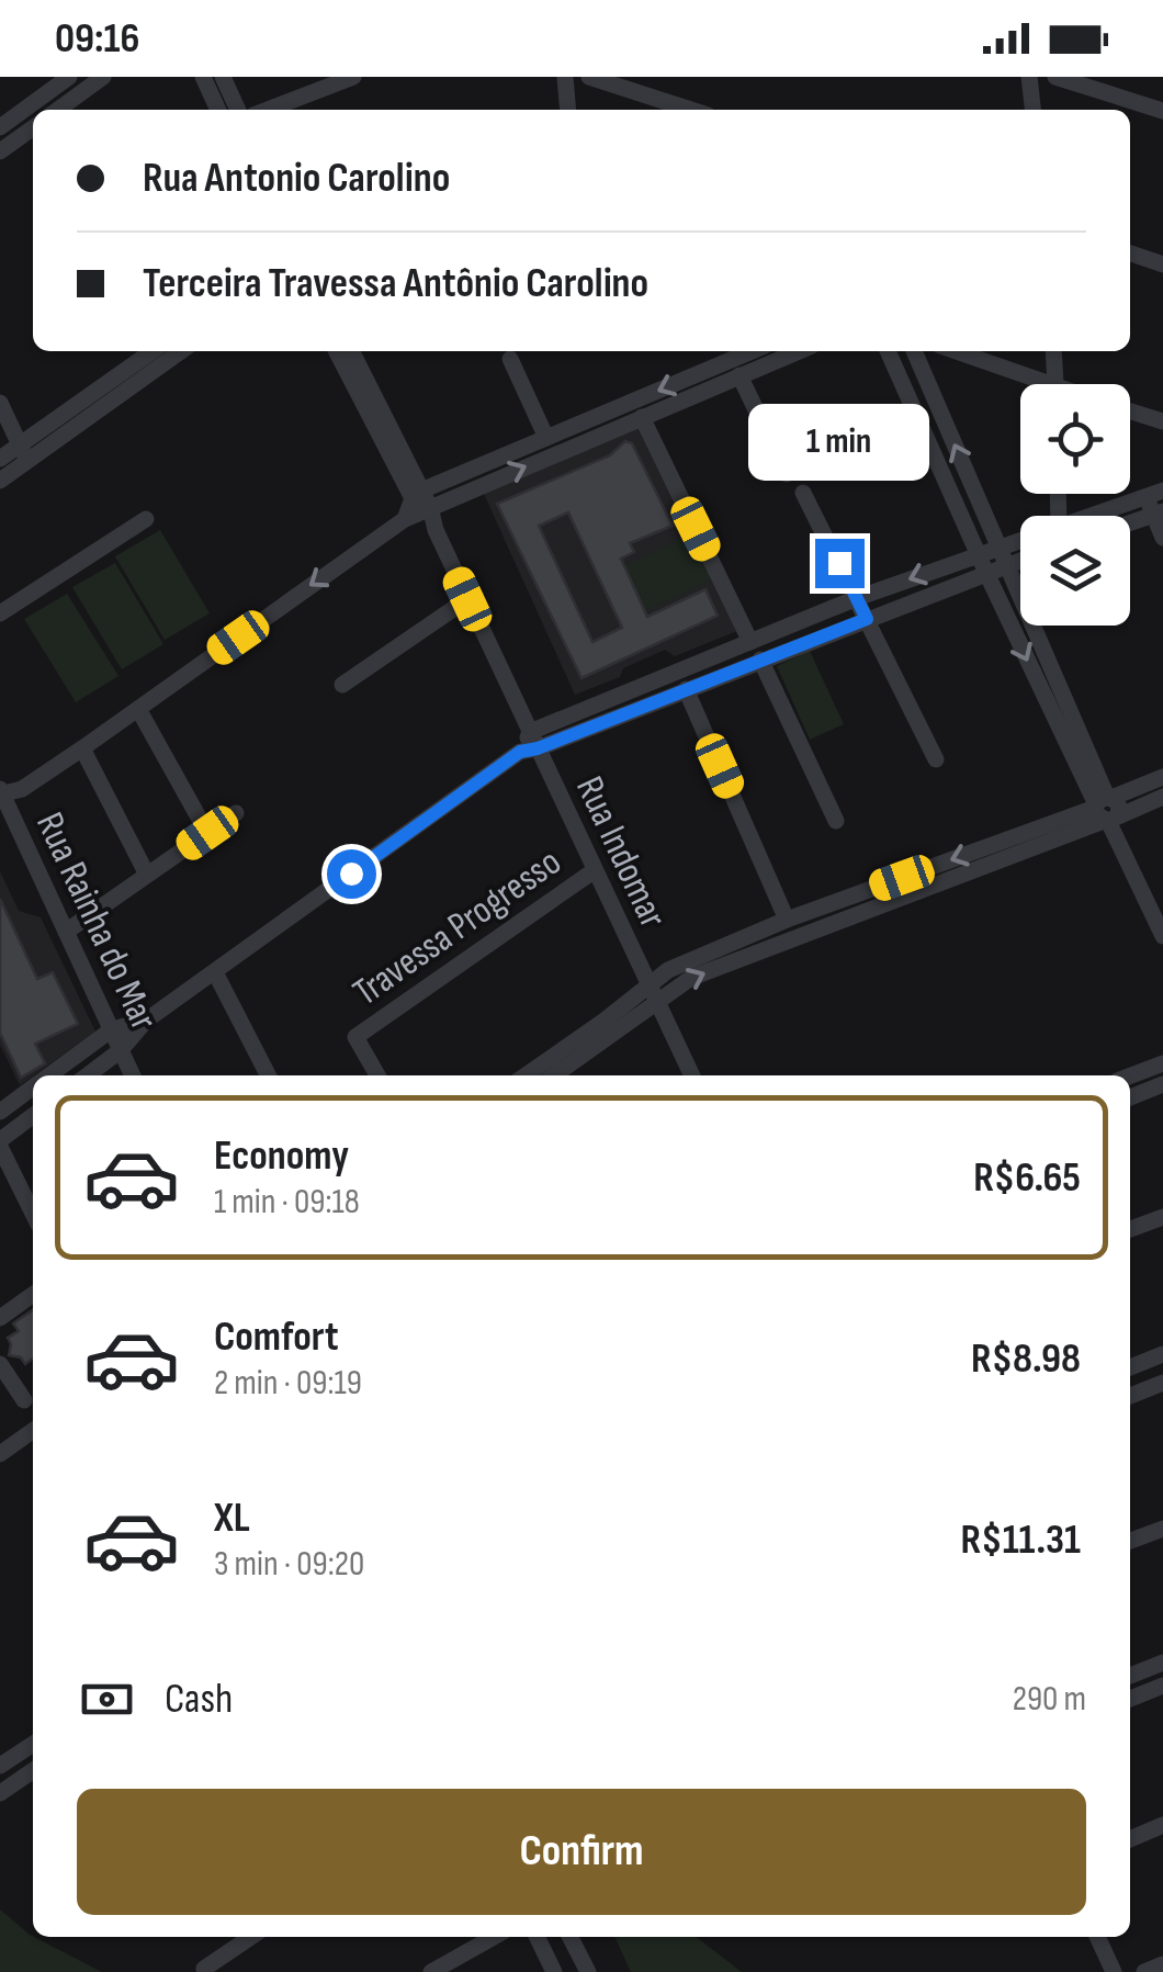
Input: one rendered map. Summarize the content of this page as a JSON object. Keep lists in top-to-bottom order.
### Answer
{
  "streets": {
    "street": ["Rua Indomar", "Rua Rainha do Mar", "Travessa Progresso"]
  },
  "crossings": [
    ["Rua Indomar", "Travessa Progresso"]
  ],
  "page": {
    "status": "09:16",
    "banner": ["Rua Antonio Carolino", "Terceira Travessa Antônio Carolino"],
    "bubble": "1 min",
    "list": [
      {
        "name": "Economy",
        "note": "1 min · 09:18",
        "value": "R$6.65"
      },
      {
        "name": "Comfort",
        "note": "2 min · 09:19",
        "value": "R$8.98"
      },
      {
        "name": "XL",
        "note": "3 min · 09:20",
        "value": "R$11.31"
      }
    ],
    "pay": ["Cash", "290 m"],
    "buttons": "Confirm"
  }
}
